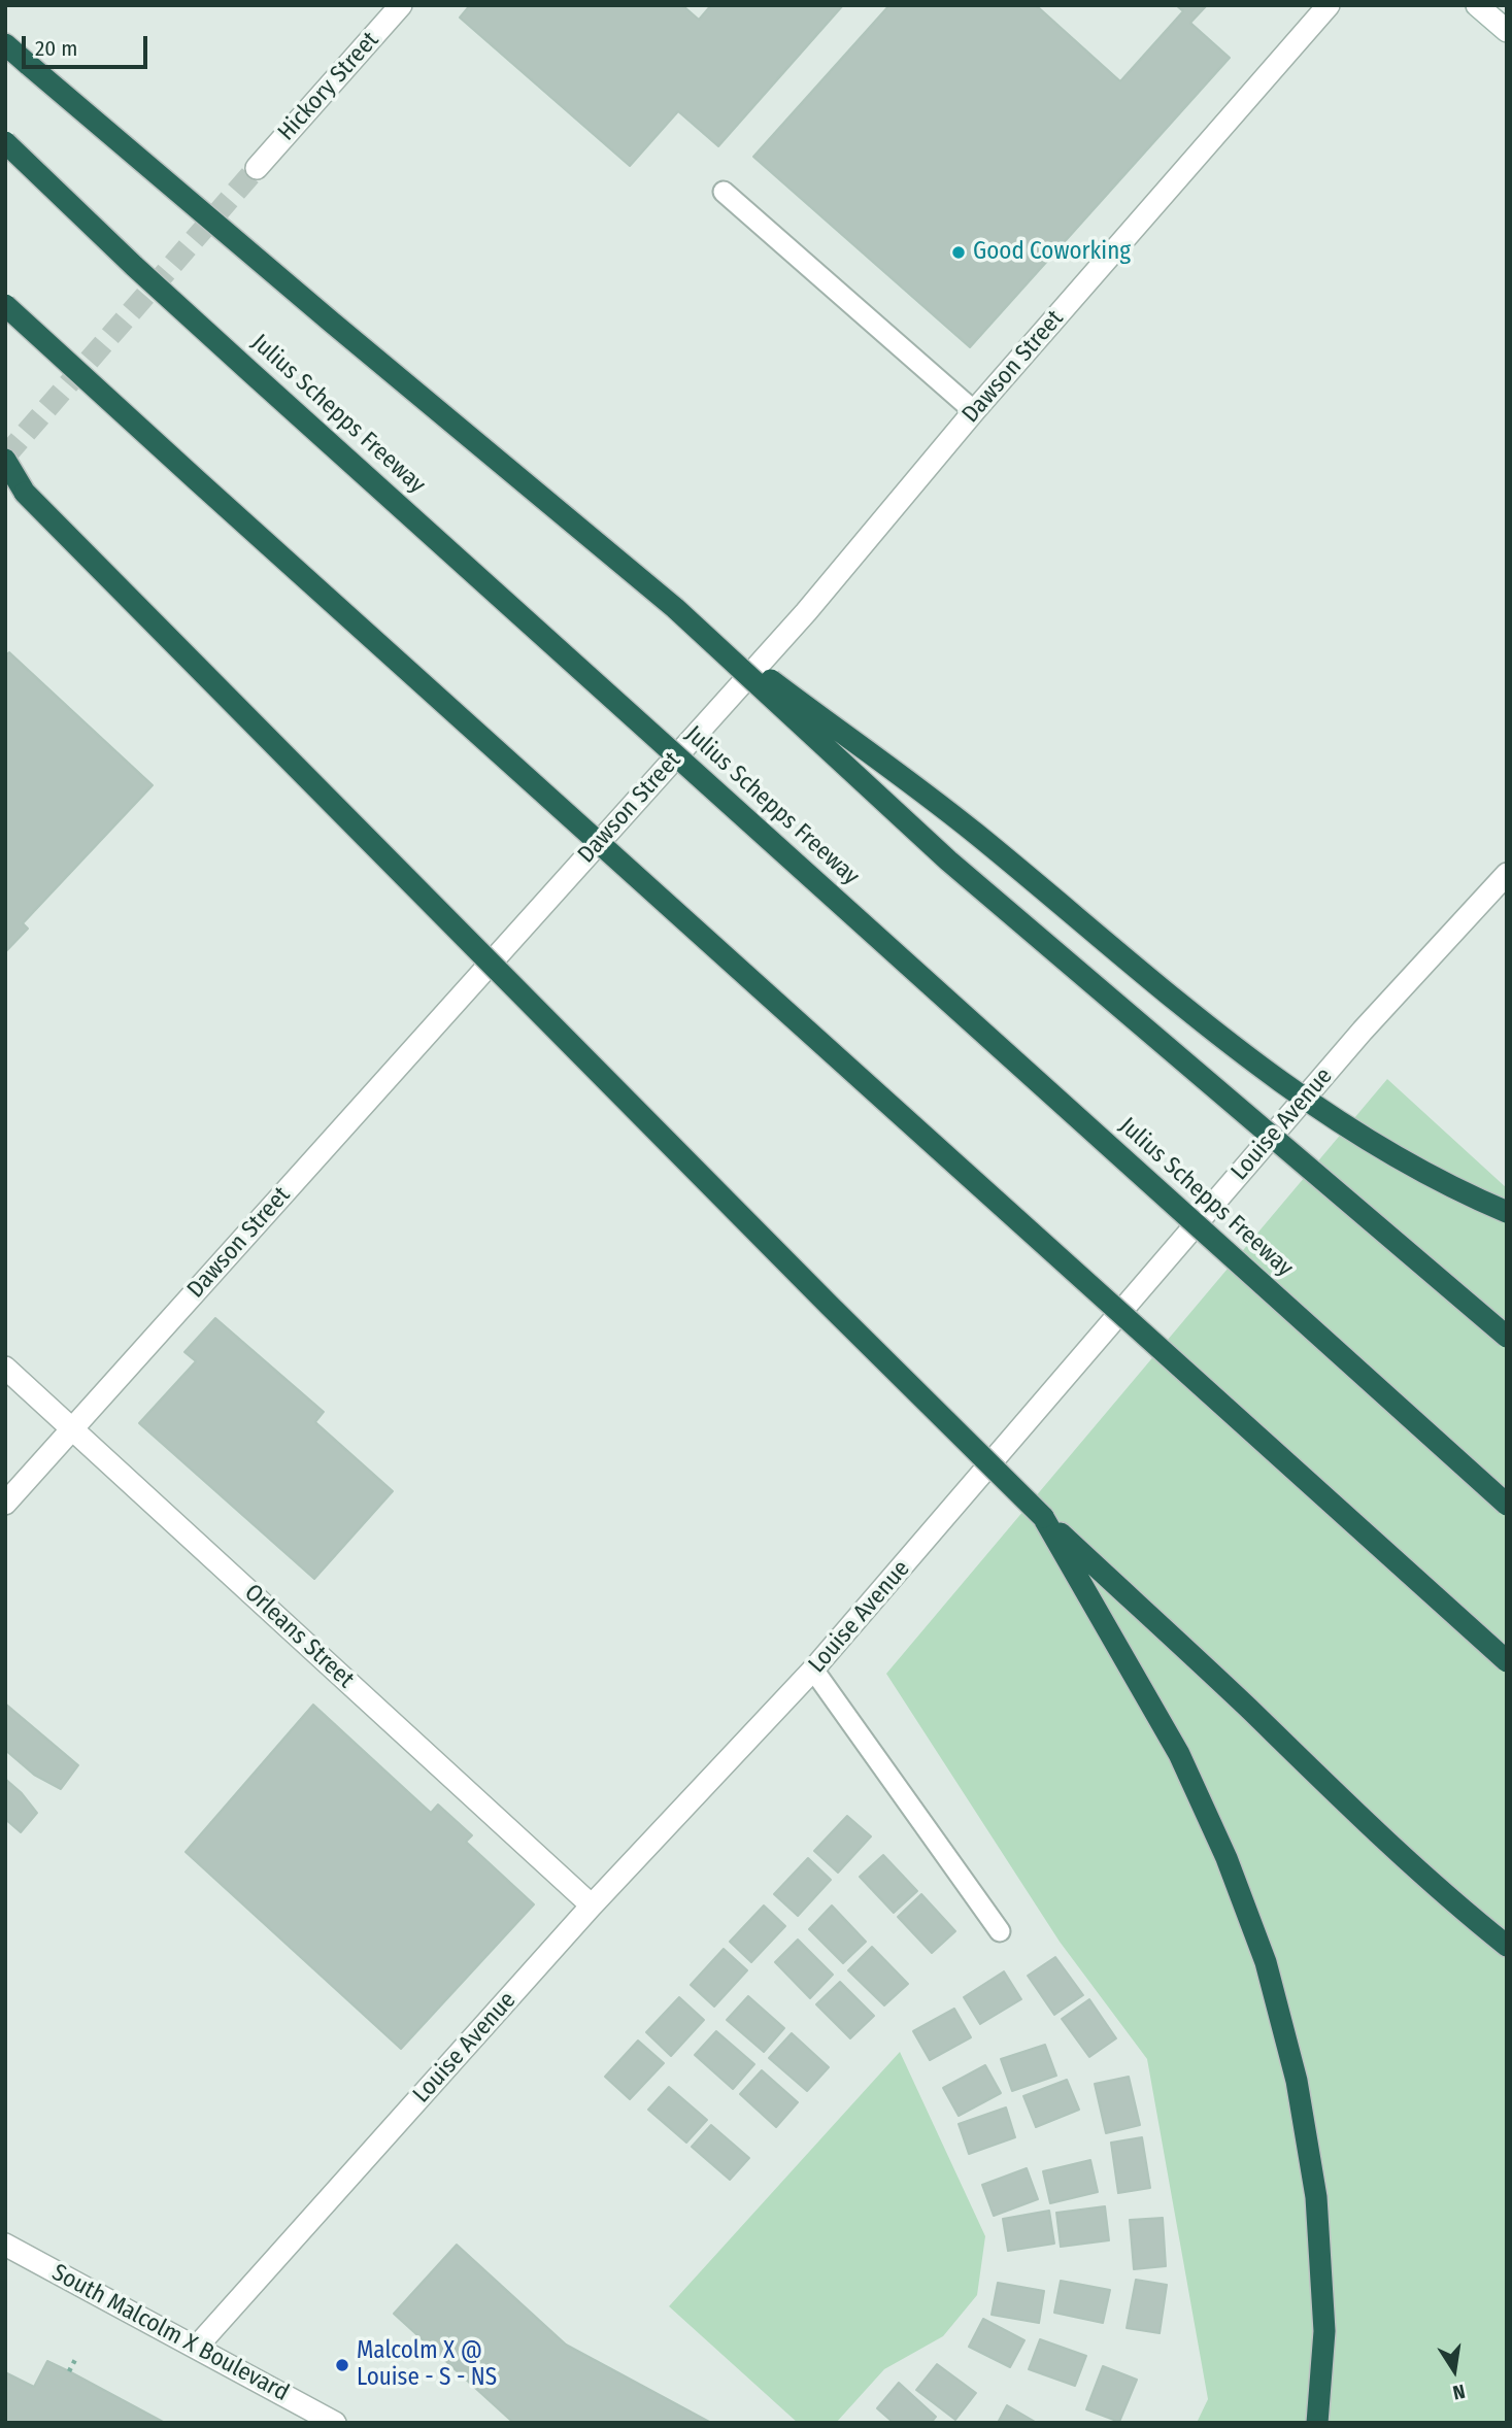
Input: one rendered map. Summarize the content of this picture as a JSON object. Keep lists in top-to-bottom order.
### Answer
{
  "streets": {
    "highway": ["Julius Schepps Freeway"],
    "street": [
      "Hickory Street",
      "Dawson Street",
      "Louise Avenue",
      "Orleans Street",
      "South Malcolm X Boulevard"
    ]
  },
  "crossings": [
    ["Dawson Street", "Orleans Street"],
    ["Louise Avenue", "Orleans Street"],
    ["Louise Avenue", "South Malcolm X Boulevard"]
  ],
  "places": ["Good Coworking", "Malcolm X @ Louise - S - NS"],
  "scale_bar": "20 m",
  "north": "bottom"
}
